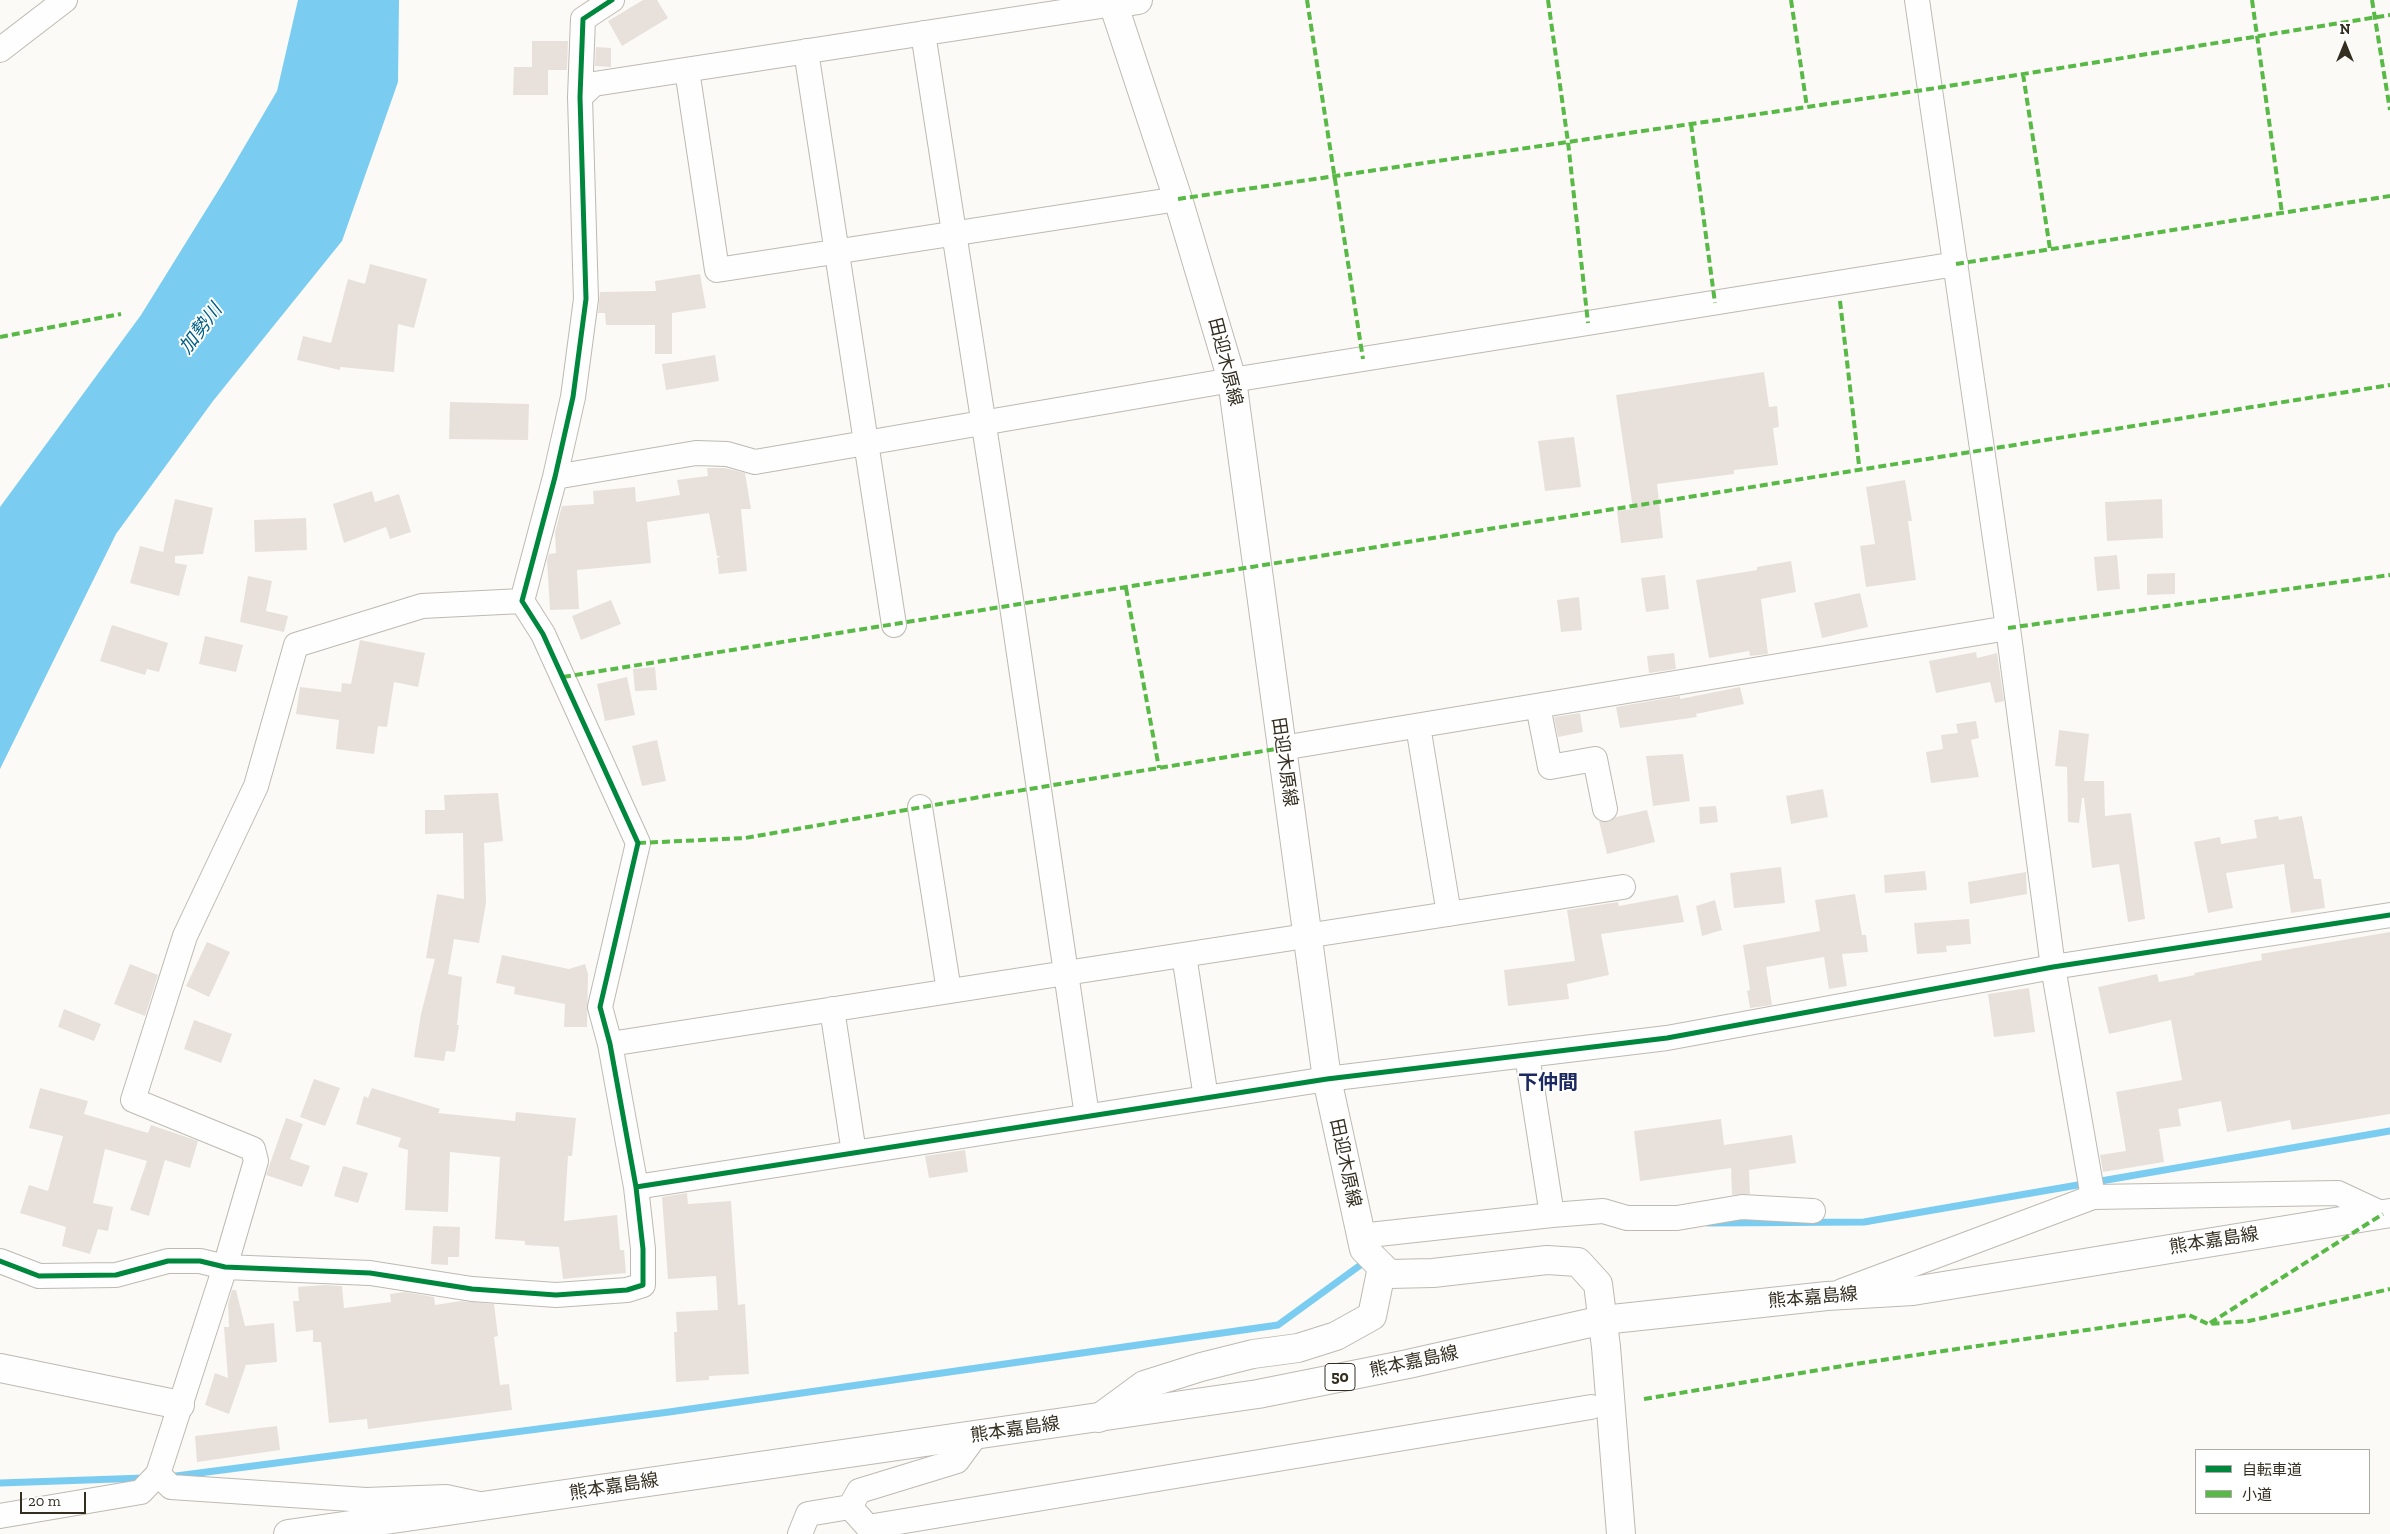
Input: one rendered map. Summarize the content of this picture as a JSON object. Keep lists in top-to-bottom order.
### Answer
{
  "streets": {
    "main road": ["田迎木原線", "熊本嘉島線", "50"]
  },
  "districts": ["下仲間"],
  "water": ["加勢川"],
  "legend": ["自転車道", "小道"],
  "scale_bar": "20 m",
  "north": "top"
}
